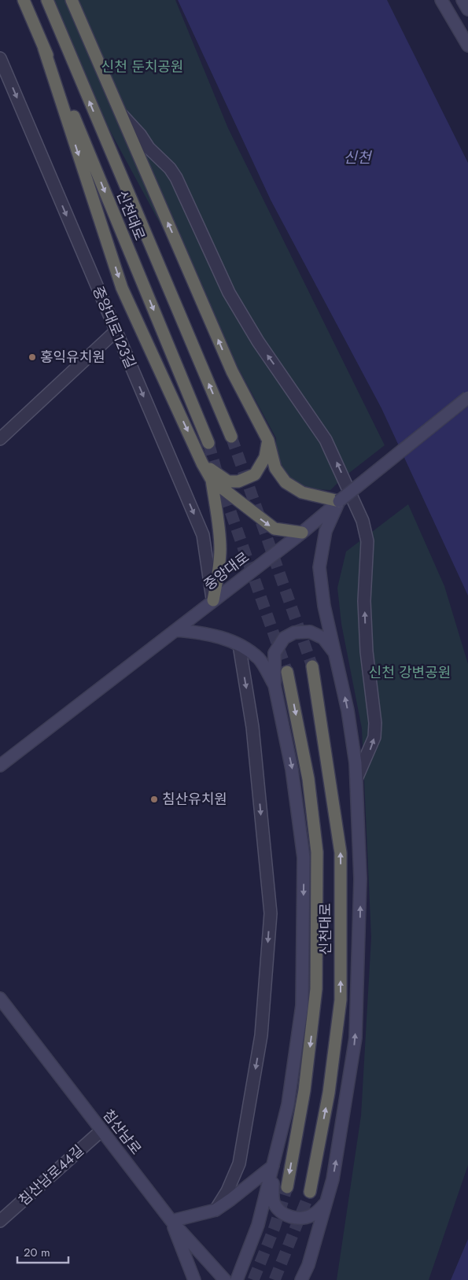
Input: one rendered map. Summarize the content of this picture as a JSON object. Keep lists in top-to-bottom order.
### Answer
{
  "streets": {
    "highway": ["신천대로"],
    "main road": ["중앙대로", "침산남로"],
    "street": ["중앙대로123길", "침산남로44길"]
  },
  "crossings": [
    ["중앙대로123길", "중앙대로"],
    ["침산남로", "침산남로44길"]
  ],
  "one_way": ["중앙대로123길"],
  "water": ["신천"],
  "parks": ["신천 둔치공원", "신천 강변공원"],
  "places": ["홍익유치원", "침산유치원"],
  "scale_bar": "20 m"
}
